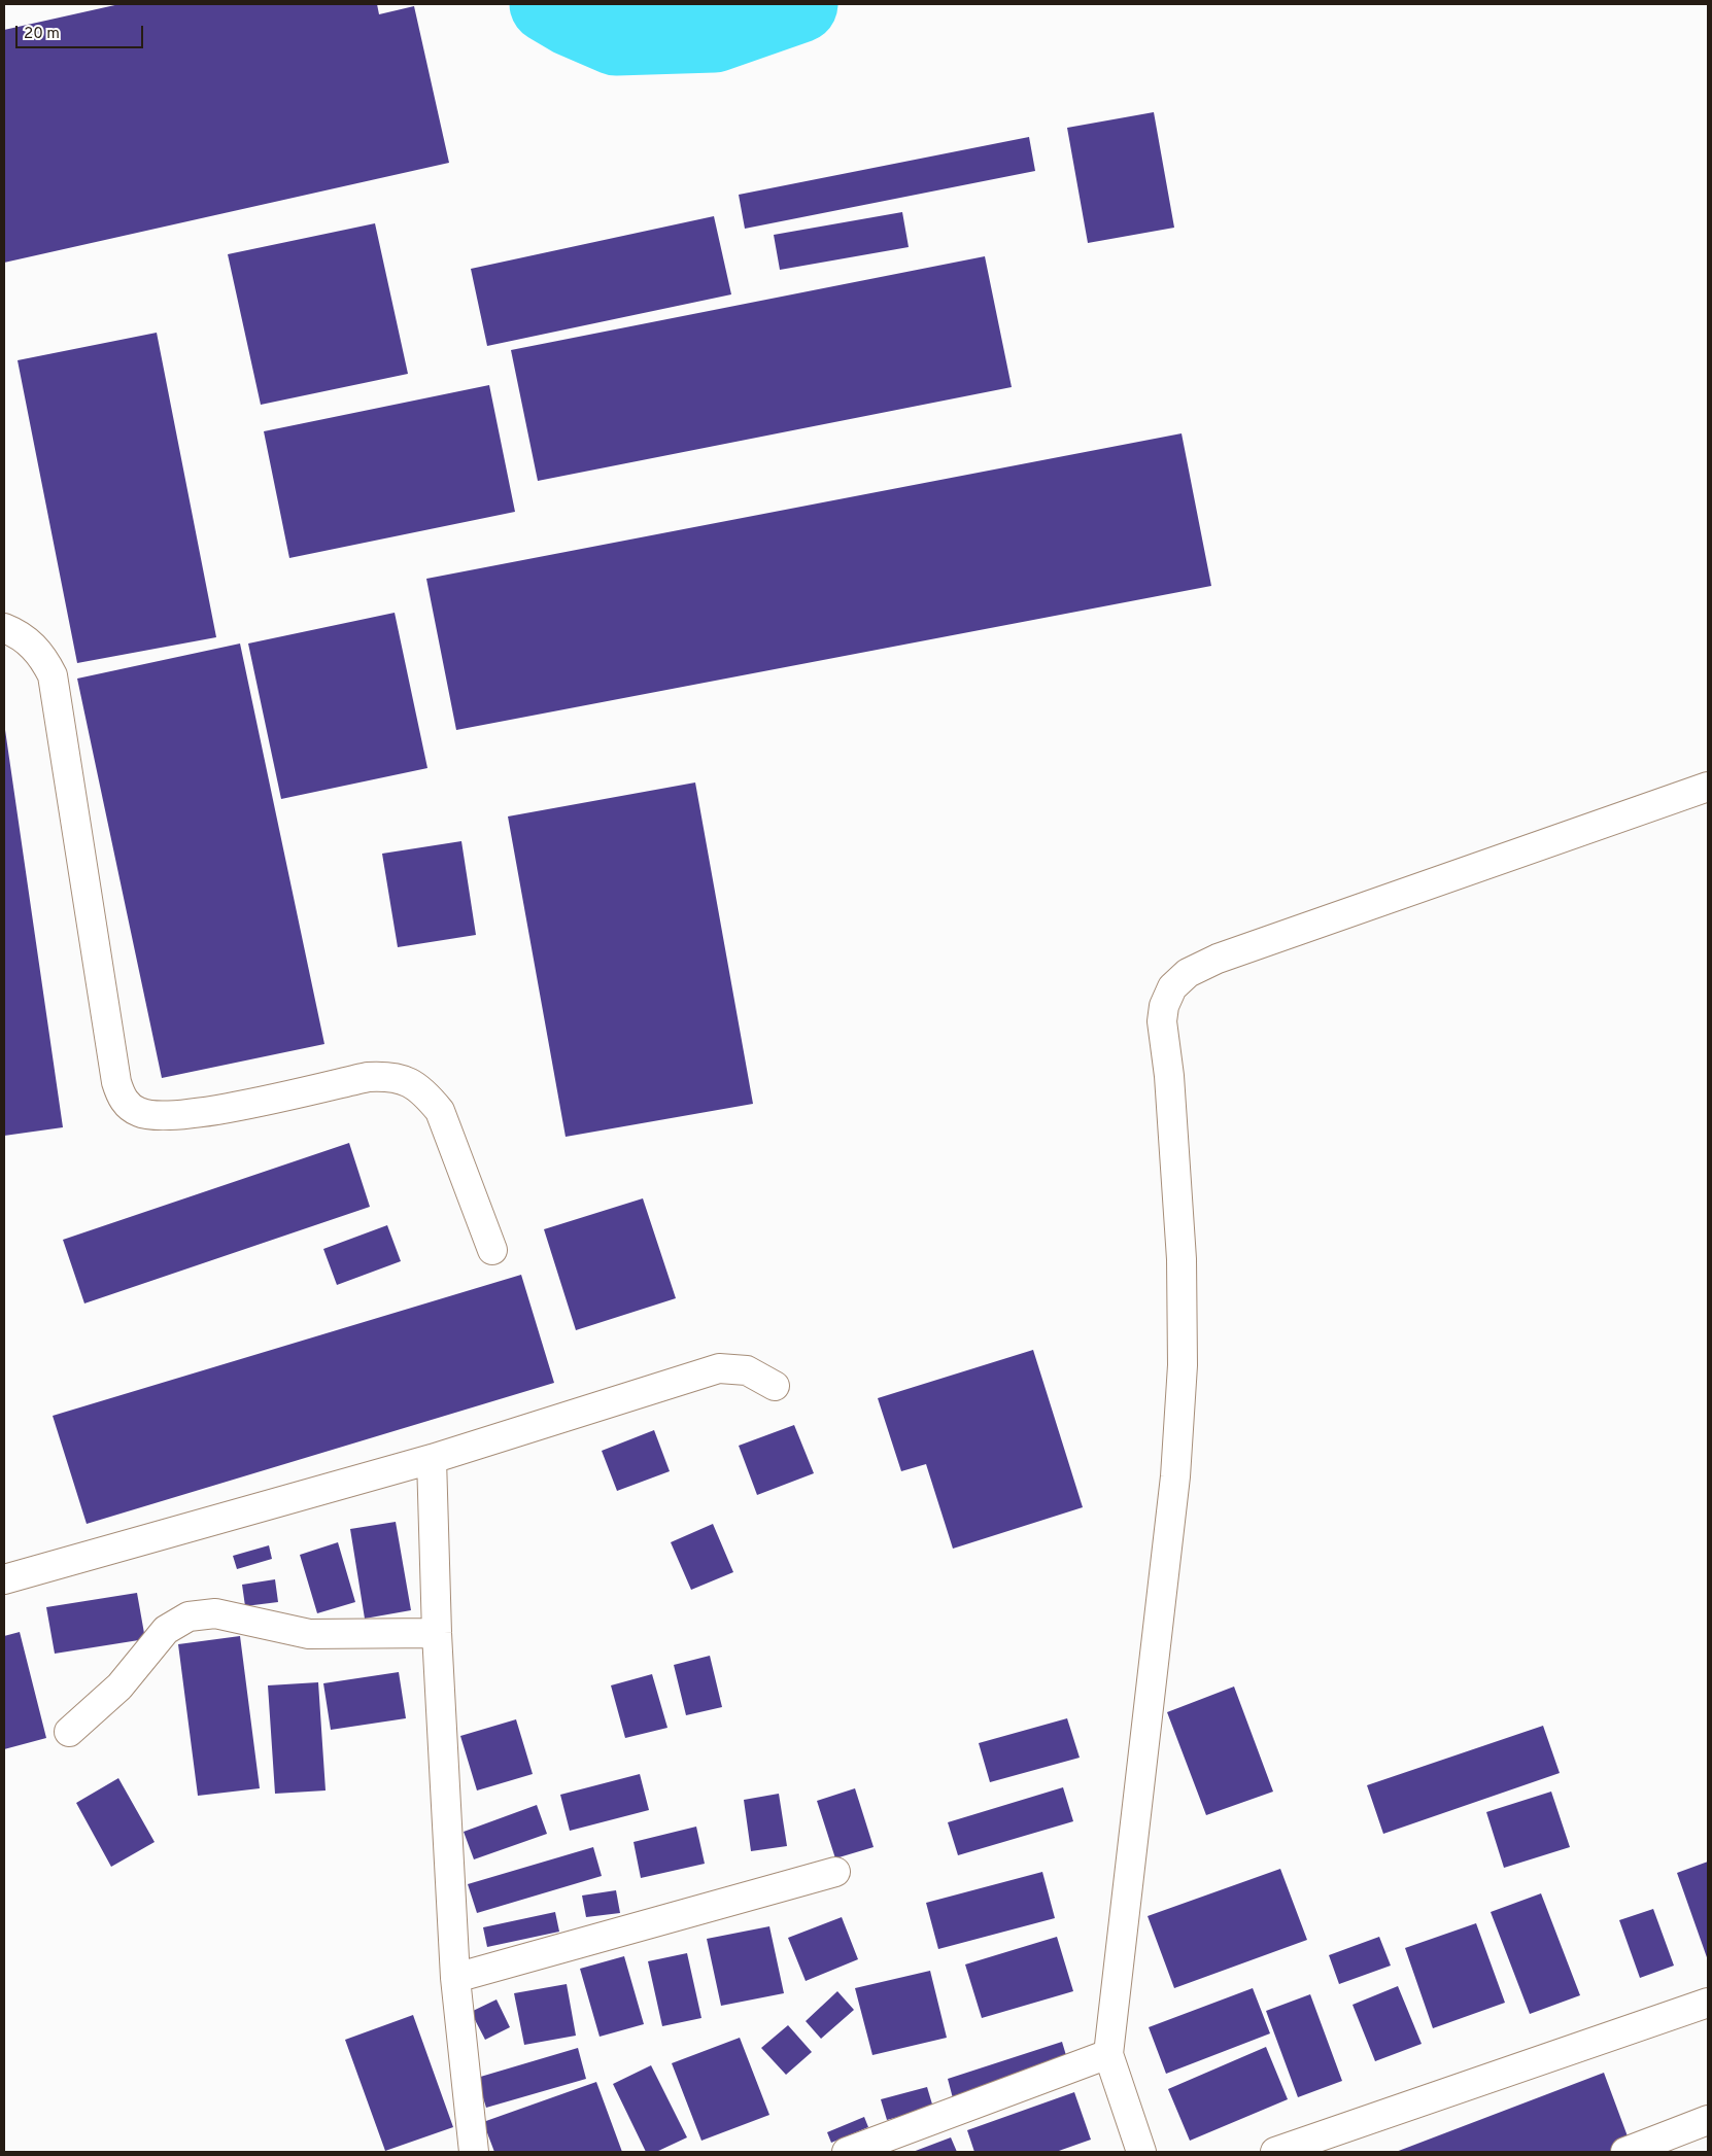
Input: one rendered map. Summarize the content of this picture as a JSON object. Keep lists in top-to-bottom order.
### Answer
{
  "scale_bar": "20 m"
}
